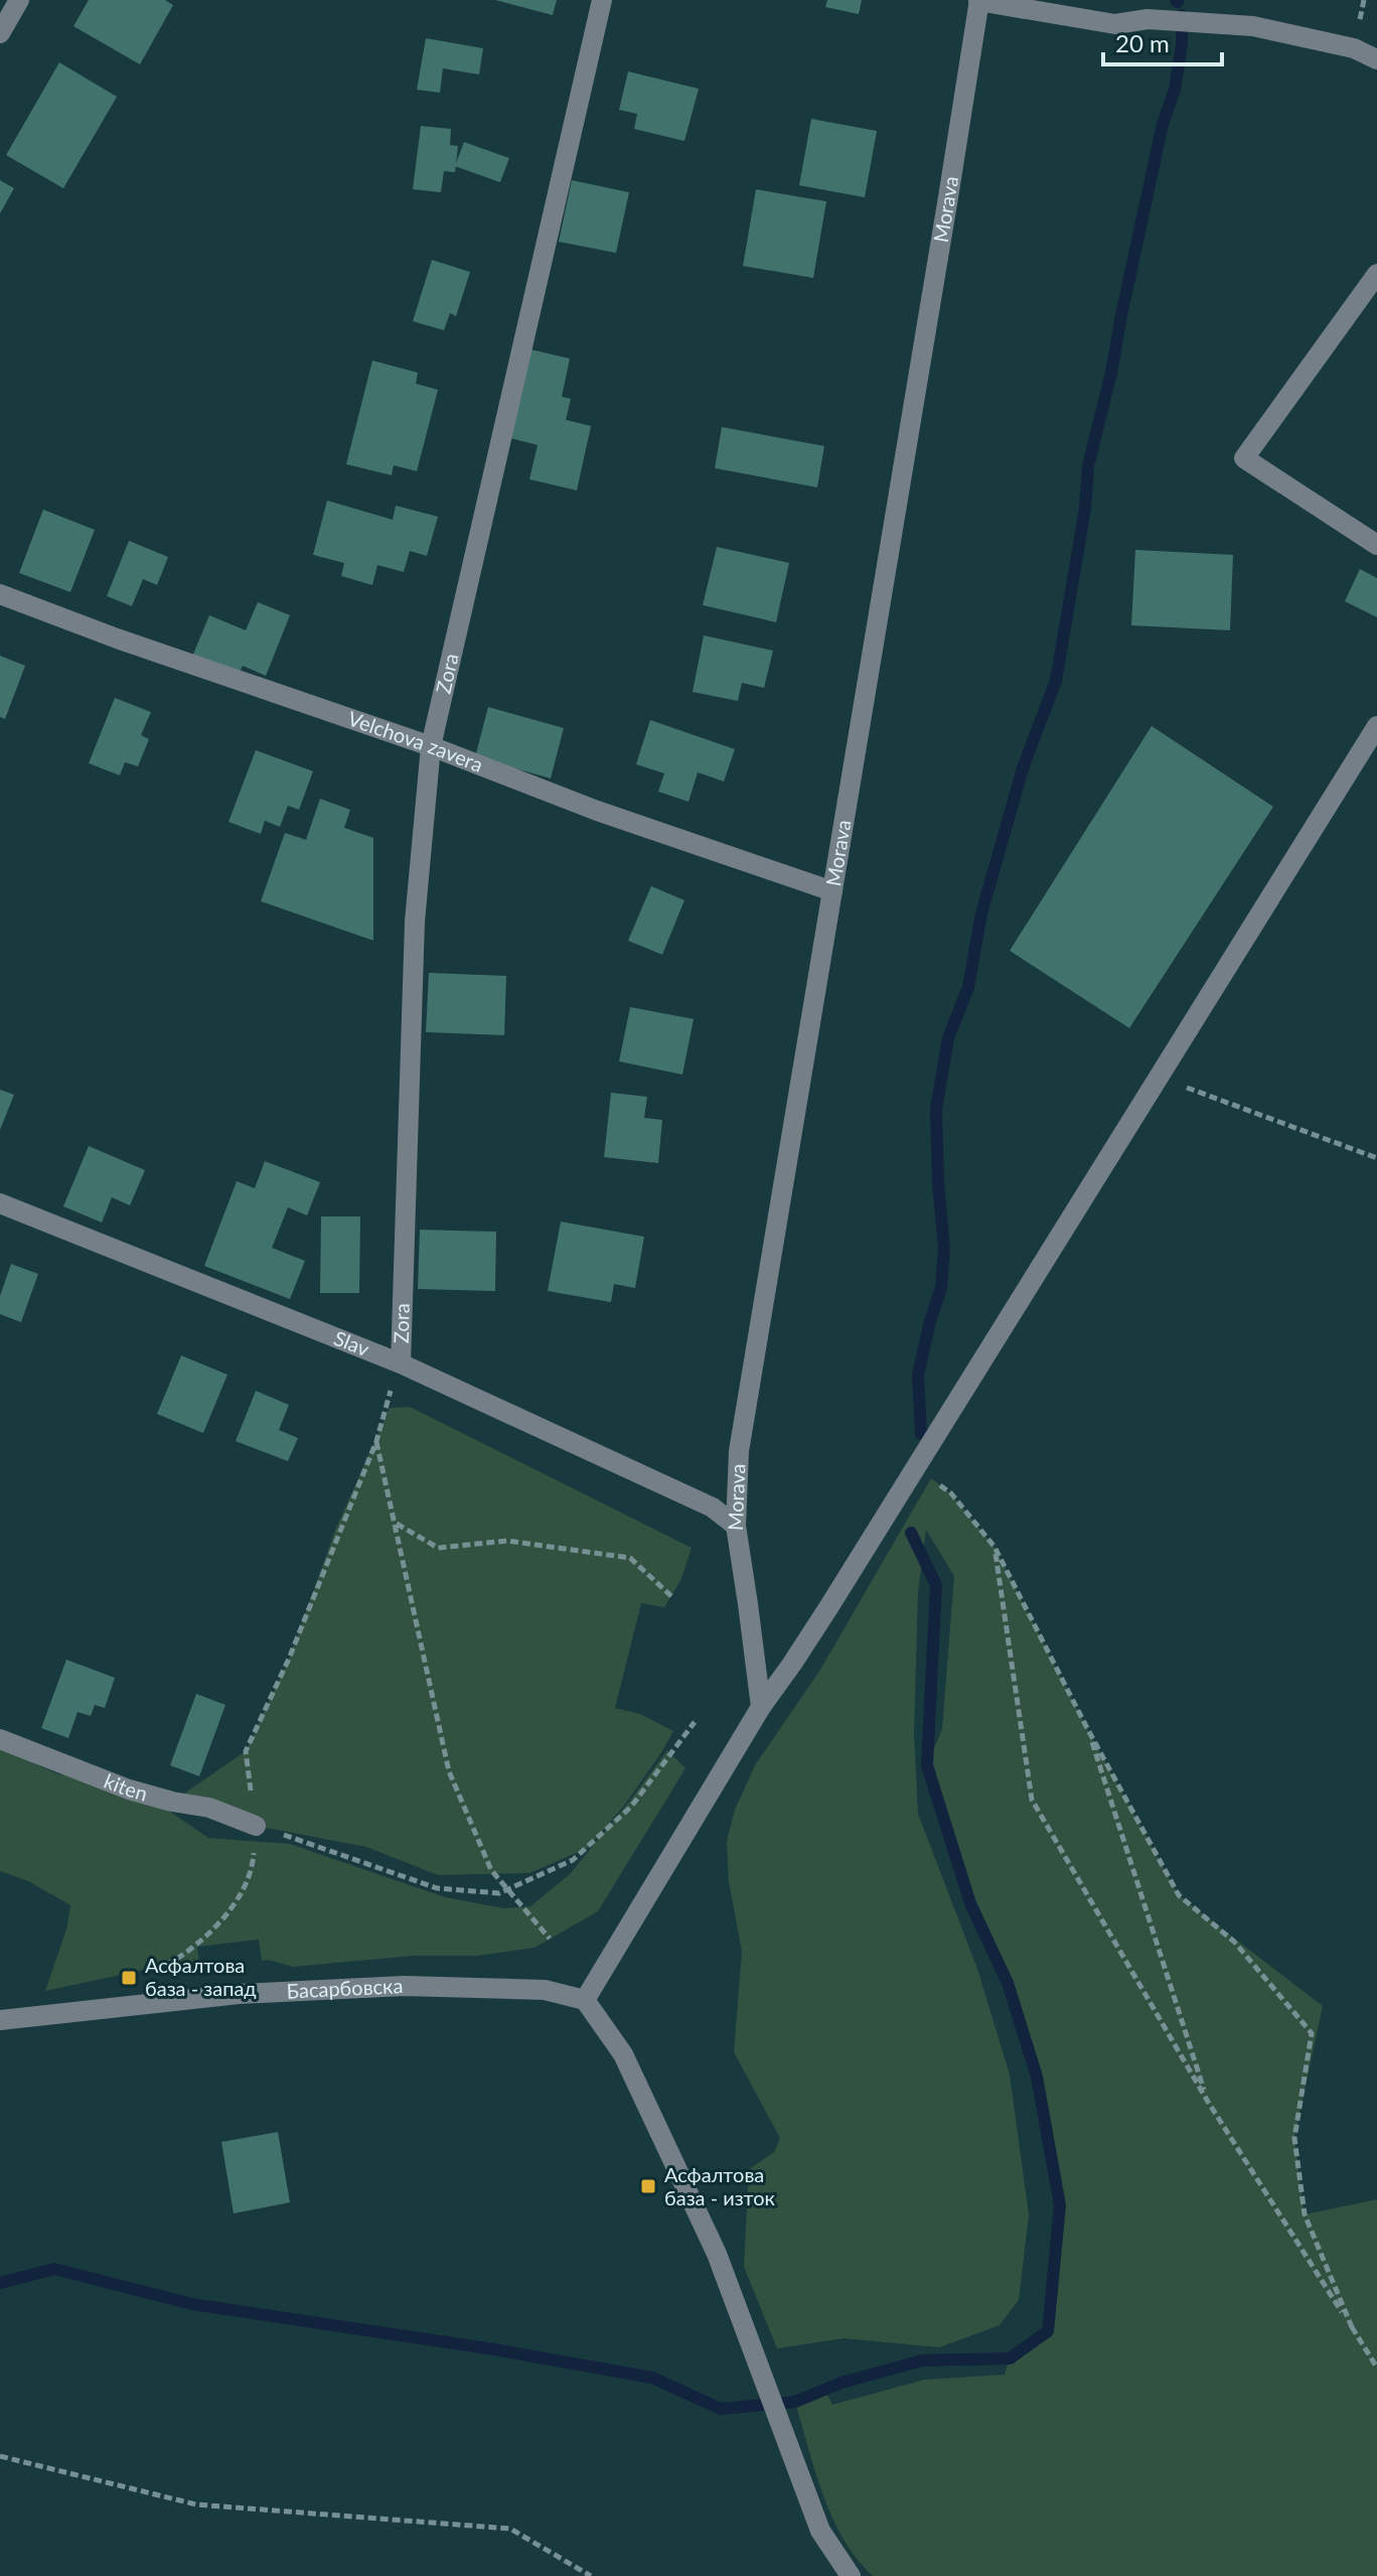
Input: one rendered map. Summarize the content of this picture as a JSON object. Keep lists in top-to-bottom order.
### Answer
{
  "streets": {
    "street": [
      "Morava",
      "Zora",
      "Velchova zavera",
      "Slav",
      "kiten",
      "Басарбовска"
    ]
  },
  "crossings": [
    ["Morava", "Velchova zavera"],
    ["Morava", "Slav"],
    ["Zora", "Velchova zavera"],
    ["Zora", "Slav"]
  ],
  "places": {
    "transit": ["Асфалтова база - запад", "Асфалтова база - изток"]
  },
  "scale_bar": "20 m"
}
